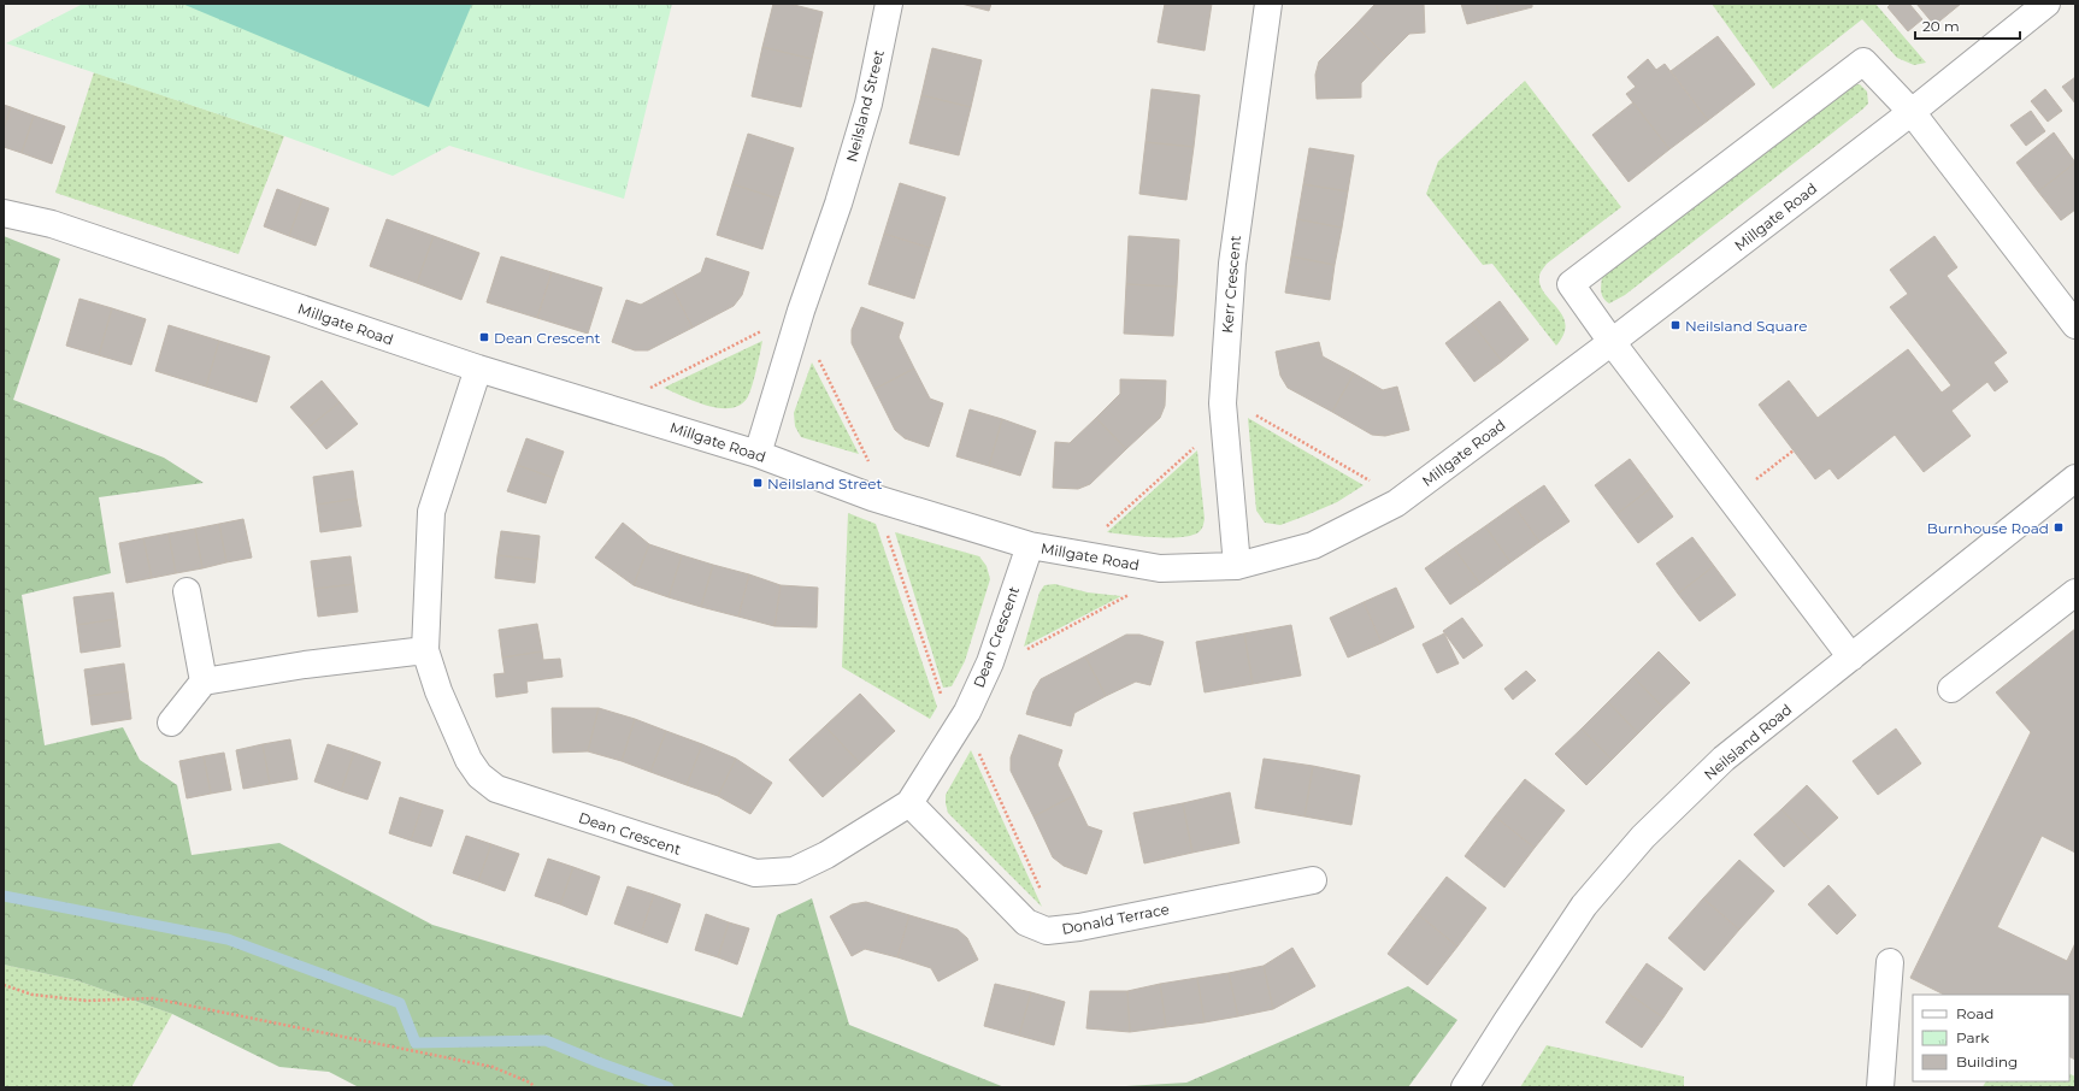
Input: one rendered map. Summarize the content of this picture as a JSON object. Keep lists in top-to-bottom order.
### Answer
{
  "streets": {
    "street": [
      "Neilsland Street",
      "Millgate Road",
      "Kerr Crescent",
      "Dean Crescent",
      "Neilsland Road",
      "Donald Terrace"
    ]
  },
  "crossings": [
    ["Neilsland Street", "Millgate Road"],
    ["Millgate Road", "Kerr Crescent"],
    ["Millgate Road", "Dean Crescent"],
    ["Dean Crescent", "Donald Terrace"]
  ],
  "places": {
    "transit": [
      "Neilsland Square",
      "Dean Crescent",
      "Neilsland Street",
      "Burnhouse Road"
    ]
  },
  "legend": ["Road", "Park", "Building"],
  "scale_bar": "20 m"
}
